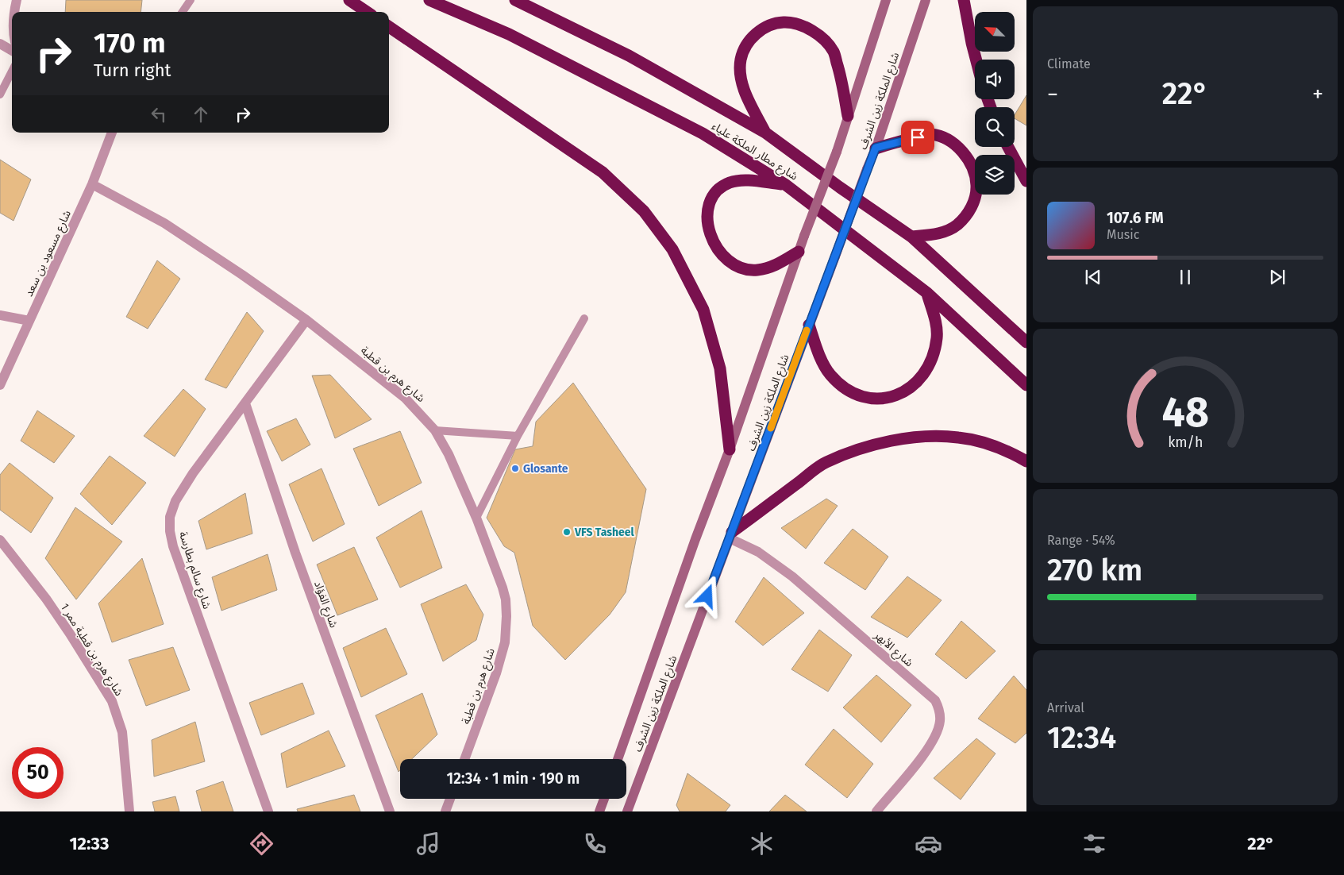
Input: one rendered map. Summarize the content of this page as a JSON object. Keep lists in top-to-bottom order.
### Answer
{
  "streets": {
    "highway": ["شارع مطار الملكة علياء"],
    "main road": ["شارع الملكة زين الشرف"],
    "street": [
      "شارع مسعود بن سعد",
      "شارع هرم بن قطبة",
      "شارع سالم بطارسة",
      "شارع الفؤاد",
      "شارع الأبهر",
      "شارع هرم بن قطبة ممر 1"
    ]
  },
  "crossings": [
    ["شارع الملكة زين الشرف", "شارع الأبهر"],
    ["شارع مسعود بن سعد", "شارع هرم بن قطبة"],
    ["شارع هرم بن قطبة", "شارع سالم بطارسة"],
    ["شارع سالم بطارسة", "شارع الفؤاد"]
  ],
  "places": ["Glosante", "VFS Tasheel"],
  "north": "top left",
  "page": {
    "tile": [
      "Climate",
      ["Range · 54%", "270 km"],
      ["Arrival", "12:34"]
    ],
    "turn": ["170 m", "Turn right"],
    "heat": ["−", "22°", "+"],
    "song": ["107.6 FM", "Music"],
    "limit": "50",
    "trip": "12:34 · 1 min · 190 m",
    "tabs": ["12:33", "22°"],
    "gauge": ["48", "km/h"]
  }
}
